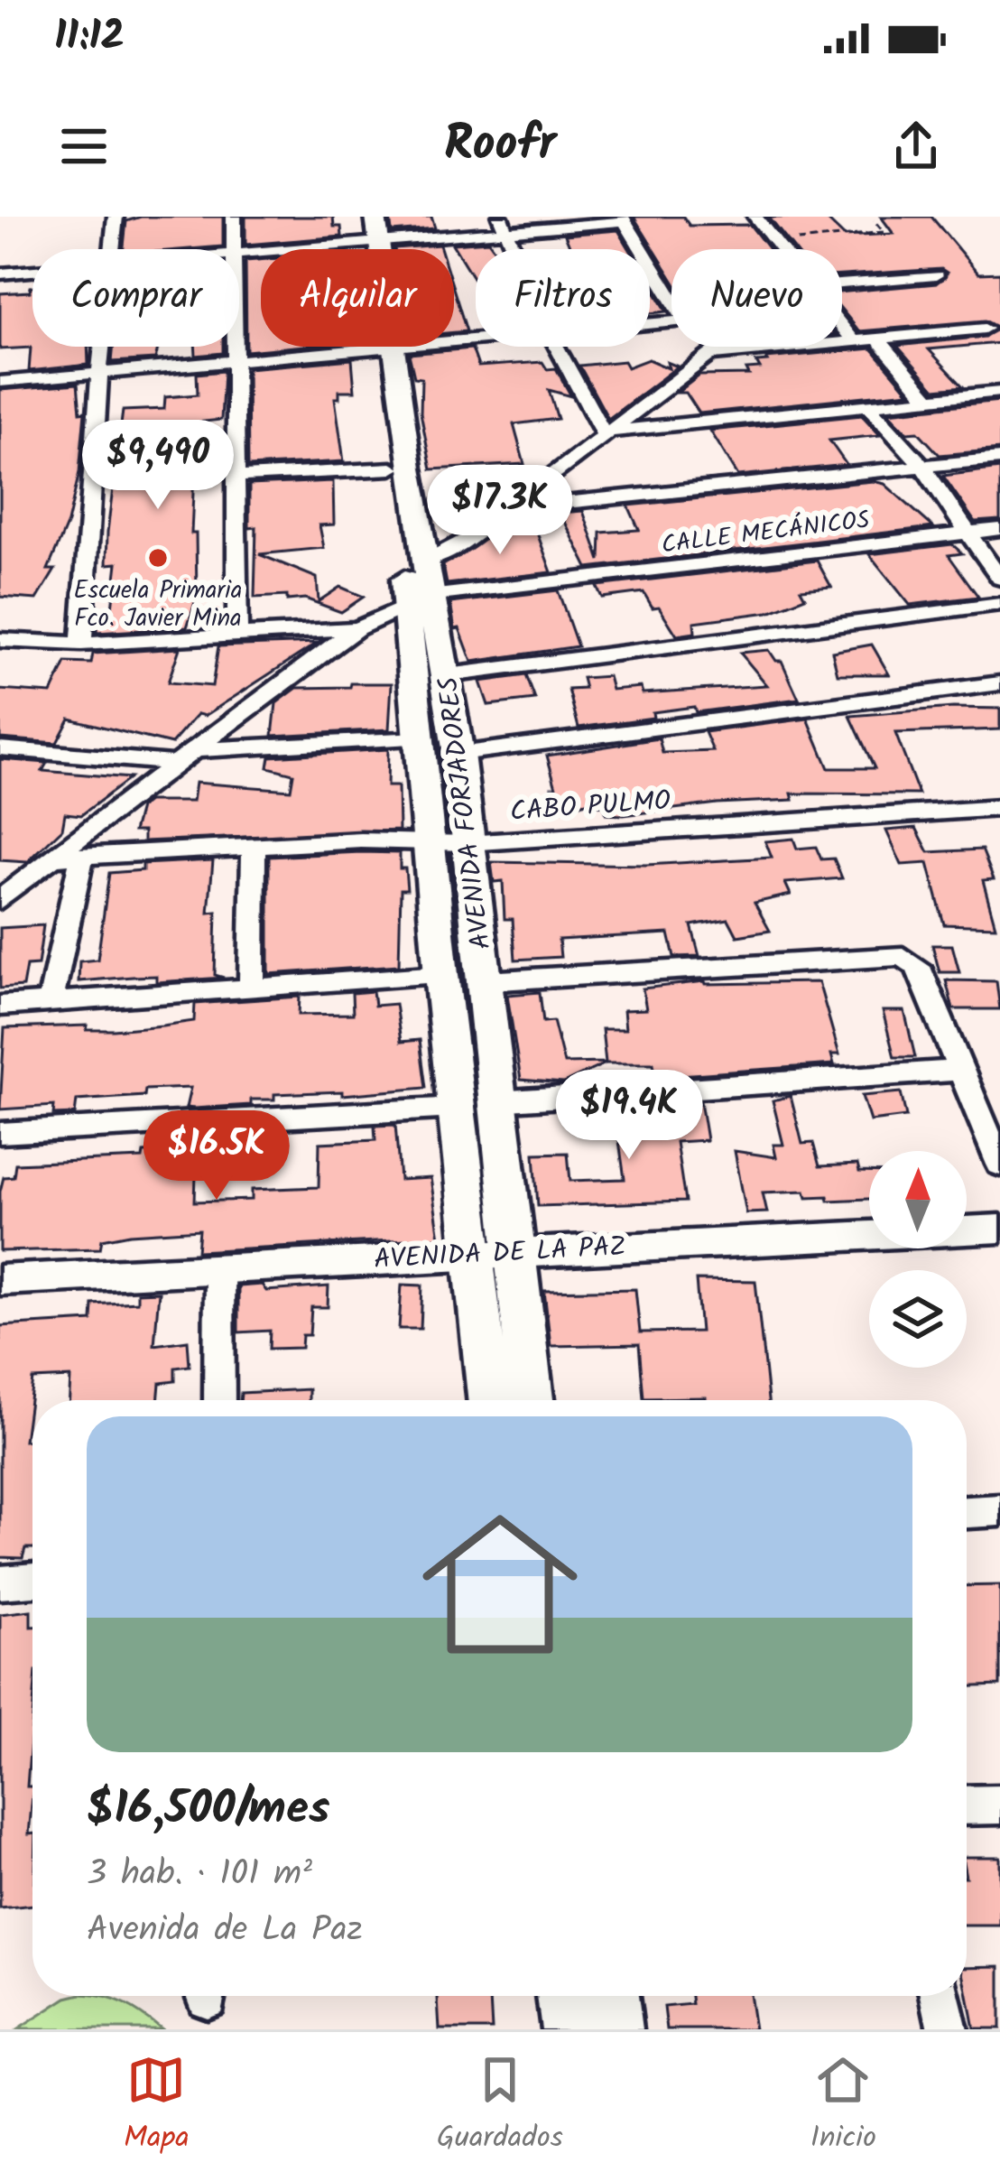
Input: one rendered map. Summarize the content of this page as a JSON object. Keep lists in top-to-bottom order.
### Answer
{
  "streets": {
    "main road": ["AVENIDA FORJADORES"],
    "street": ["CALLE MECÁNICOS", "CABO PULMO", "AVENIDA DE LA PAZ"]
  },
  "crossings": [
    ["CALLE MECÁNICOS", "AVENIDA FORJADORES"],
    ["CABO PULMO", "AVENIDA FORJADORES"],
    ["AVENIDA FORJADORES", "AVENIDA DE LA PAZ"]
  ],
  "places": ["Escuela Primaria Fco. Javier Mina"],
  "north": "top",
  "page": {
    "status": "11:12",
    "header": "Roofr",
    "chip": [
      "Comprar",
      "Alquilar",
      "Filtros",
      "Nuevo"
    ],
    "price": [
      "$9,490",
      "$17.3K",
      "$19.4K",
      "$16.5K"
    ],
    "list": [
      {
        "name": "$16,500/mes",
        "note": "3 hab. · 101 m² · Avenida de La Paz"
      }
    ],
    "tabs": ["Mapa", "Guardados", "Inicio"]
  }
}
